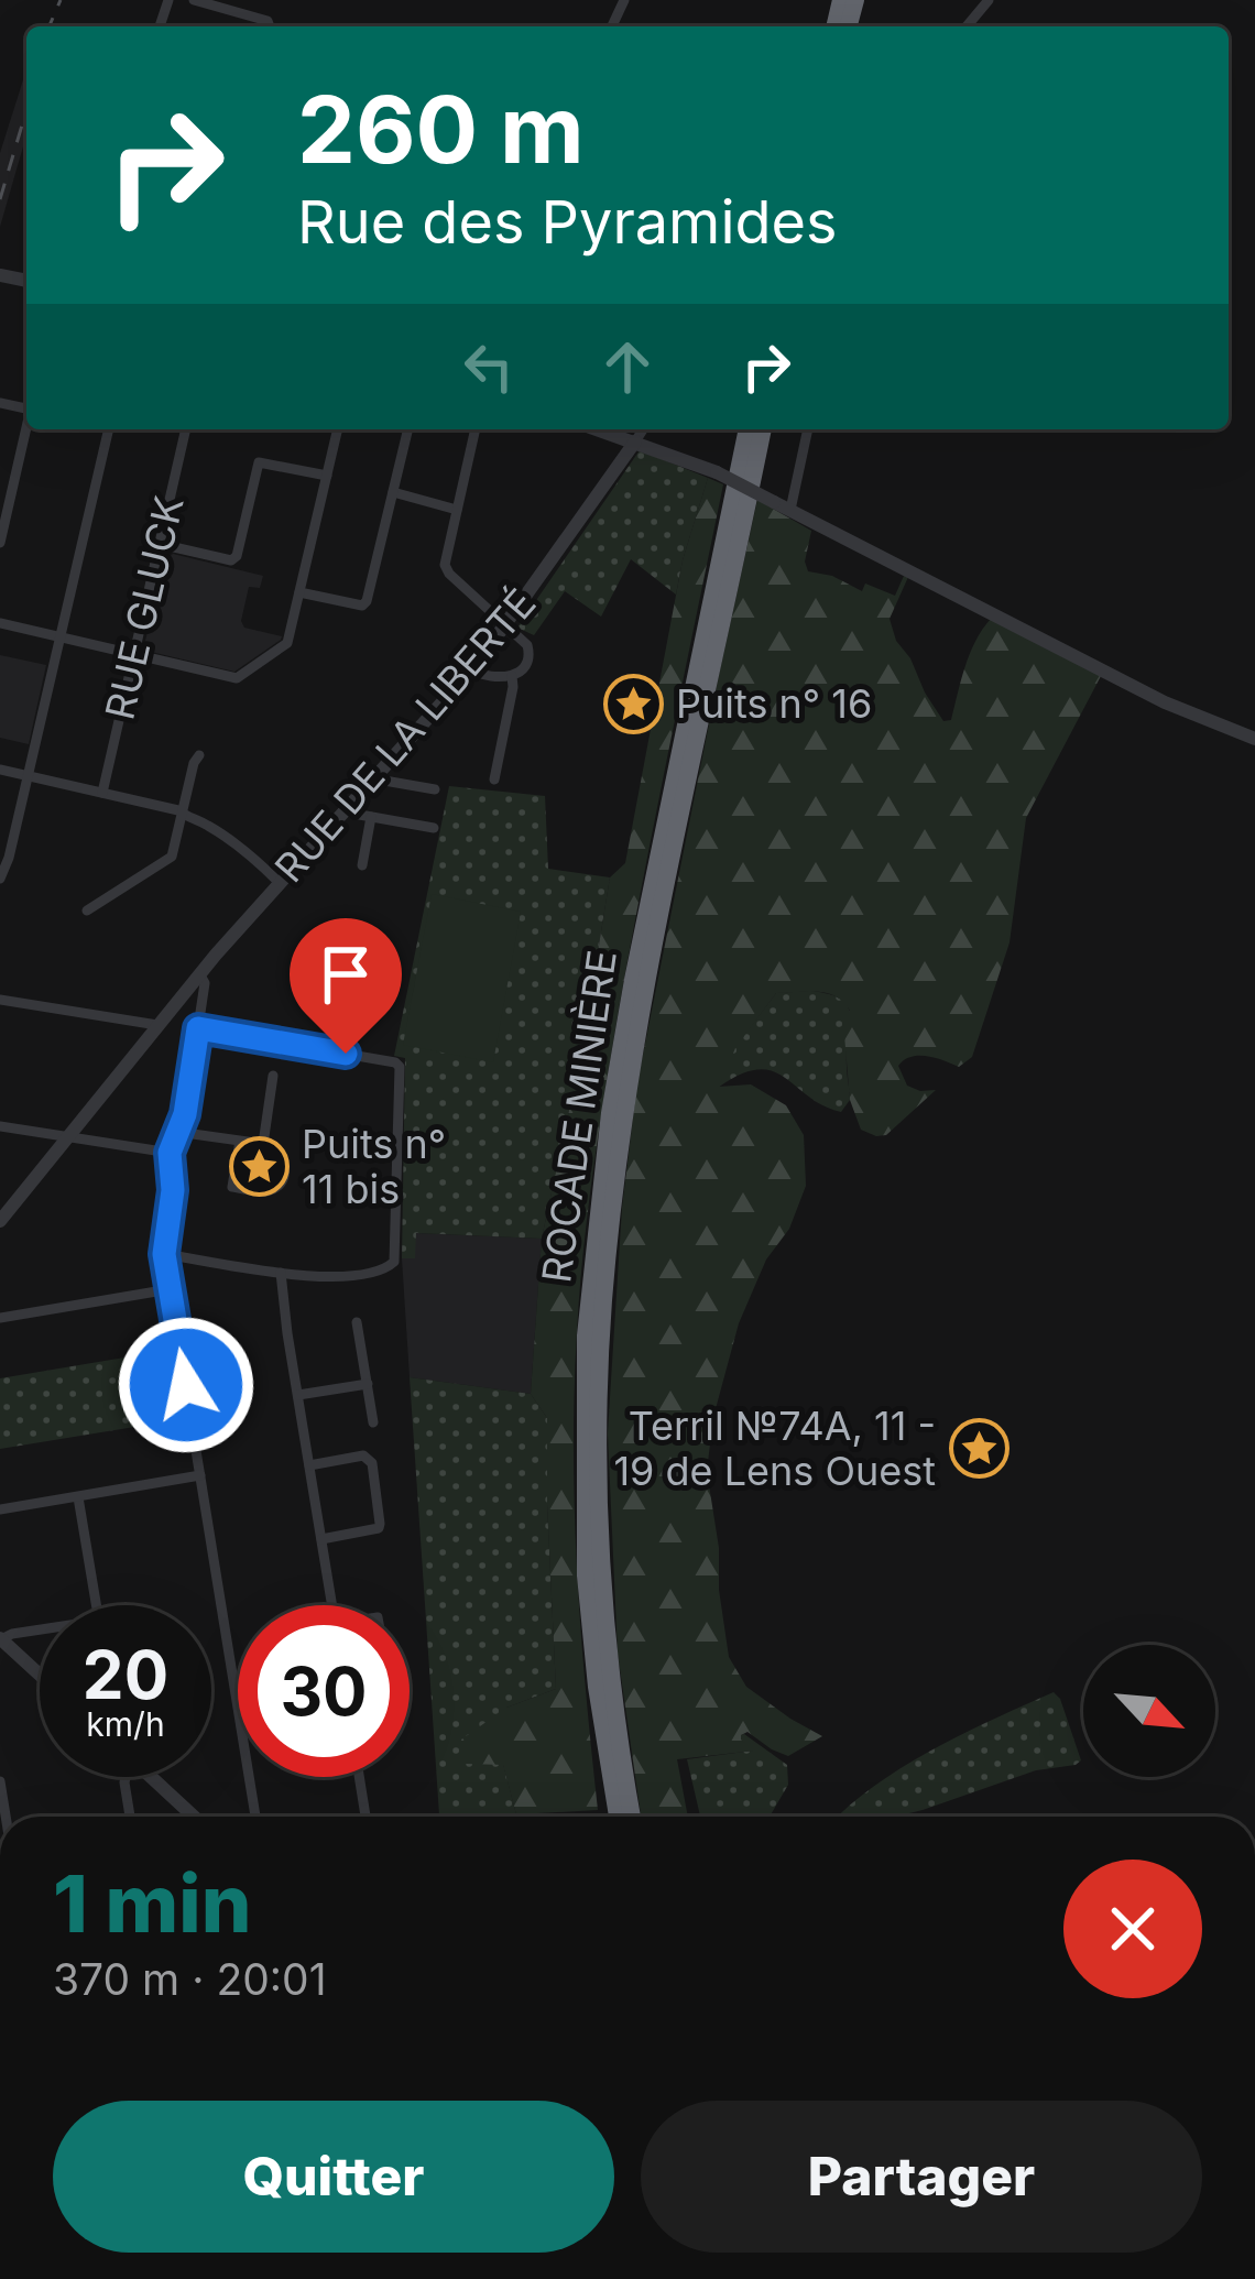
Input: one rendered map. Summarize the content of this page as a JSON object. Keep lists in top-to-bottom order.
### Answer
{
  "streets": {
    "highway": ["ROCADE MINIÈRE"],
    "street": ["RUE GLUCK", "RUE DE LA LIBERTÉ"]
  },
  "places": {
    "place": ["Puits n° 16", "Puits n° 11 bis", "Terril №74A, 11 - 19 de Lens Ouest"]
  },
  "north": "bottom right",
  "page": {
    "turn": ["260 m", "Rue des Pyramides"],
    "speed": "20 km/h",
    "limit": "30",
    "heading": ["1 min", "370 m · 20:01"],
    "buttons": ["Quitter", "Partager"]
  }
}
